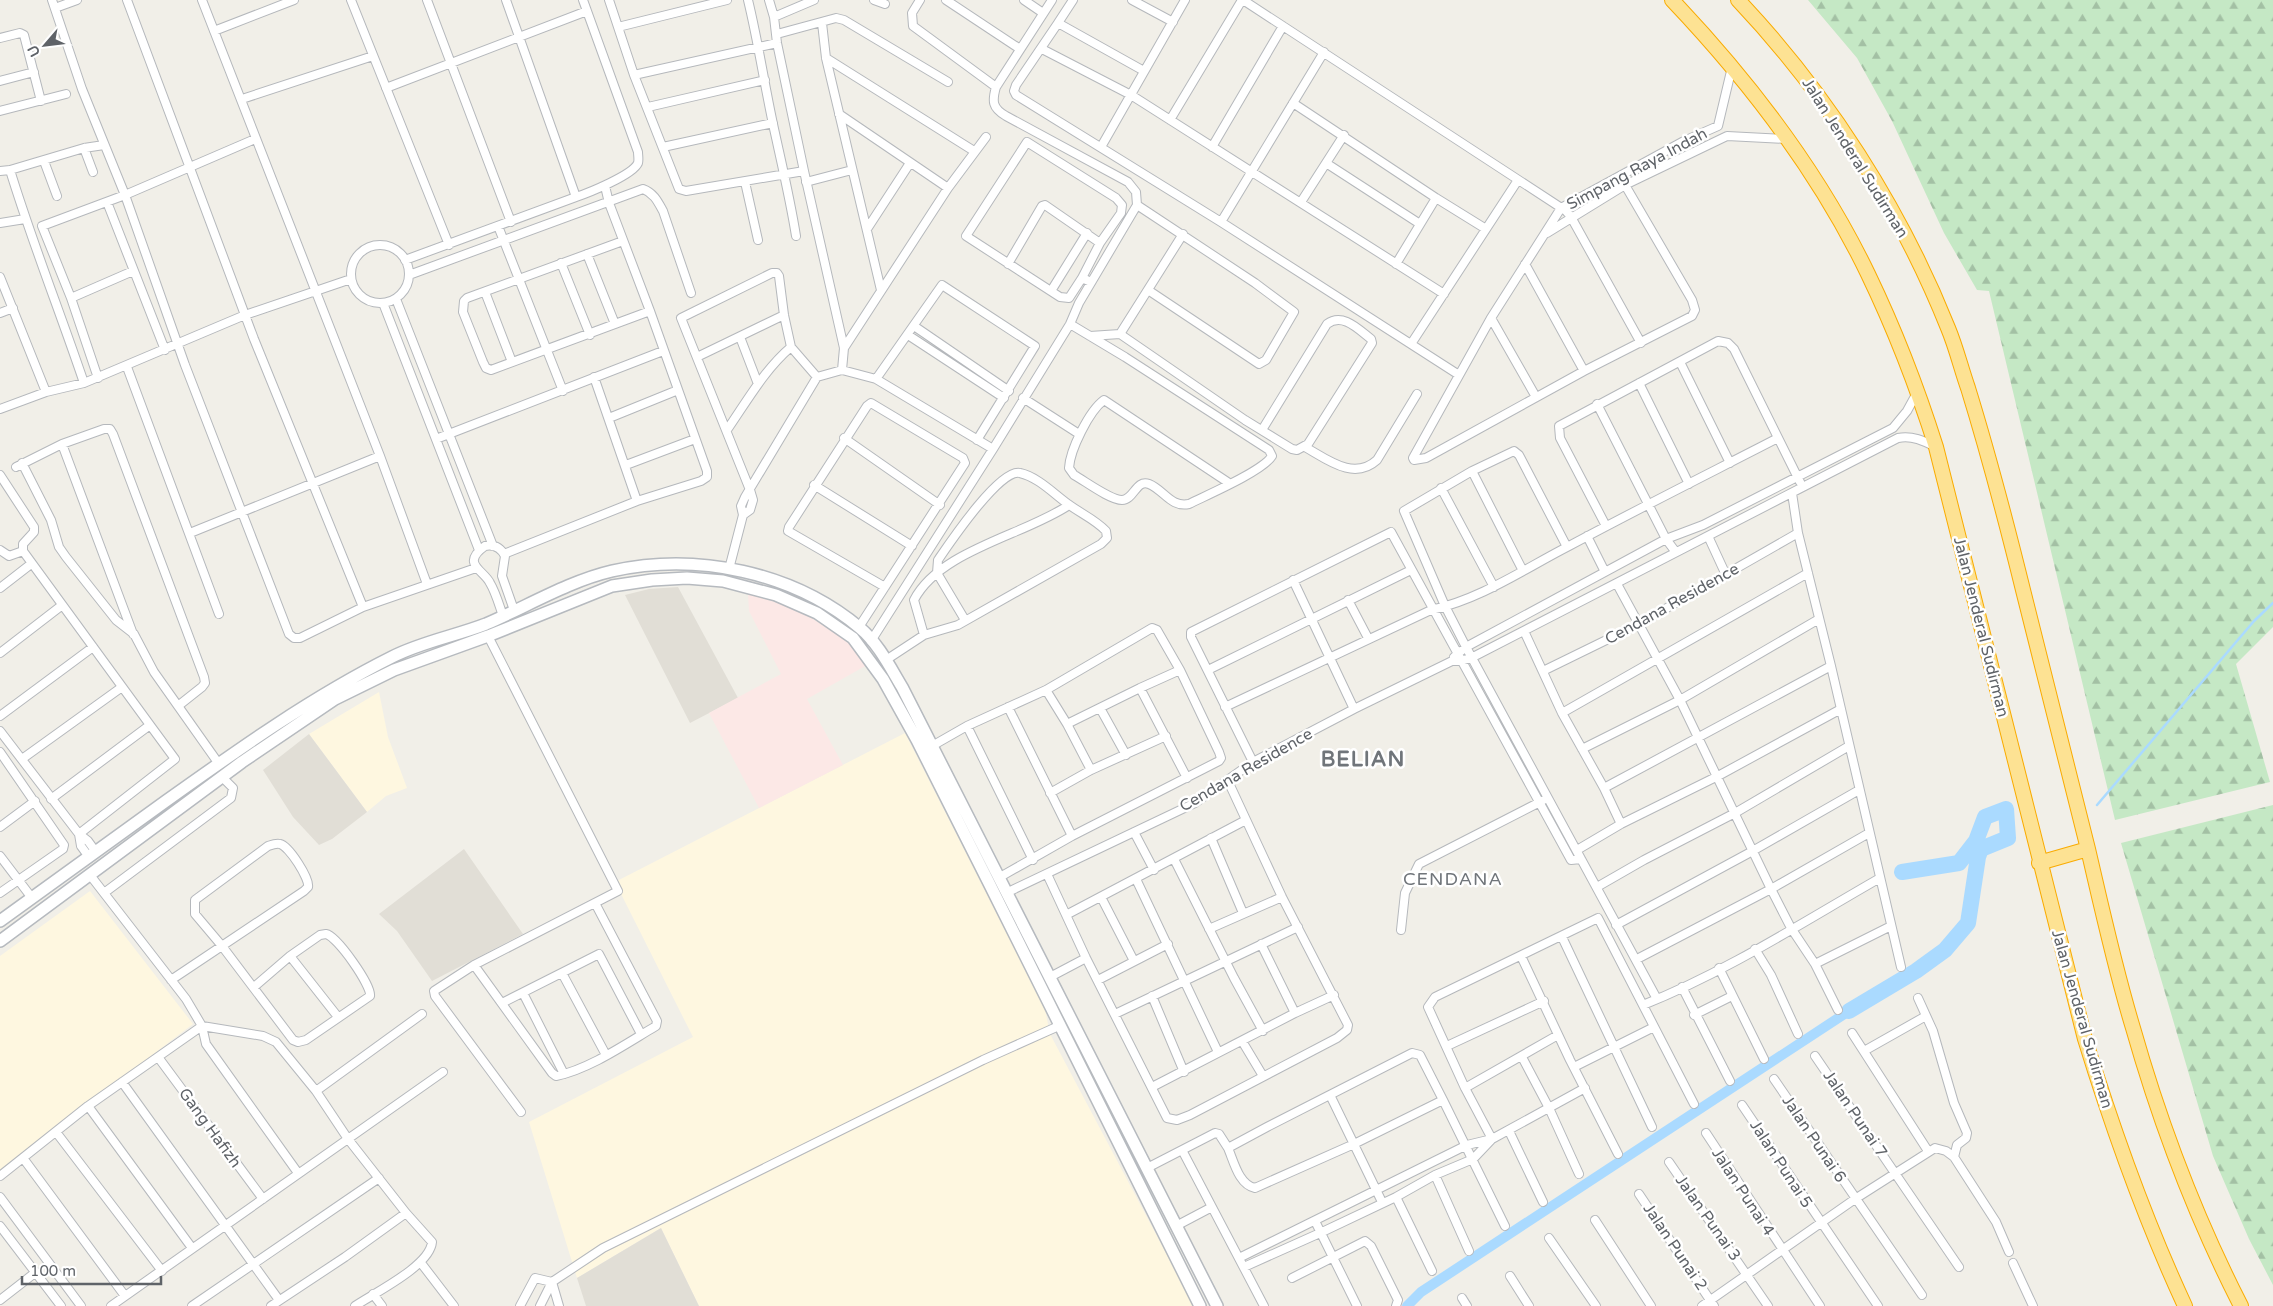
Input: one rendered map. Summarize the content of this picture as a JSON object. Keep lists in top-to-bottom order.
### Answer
{
  "streets": {
    "highway": ["Jalan Jenderal Sudirman"],
    "street": [
      "Simpang Raya Indah",
      "Cendana Residence",
      "Jalan Punai 7",
      "Gang Hafizh",
      "Jalan Punai 6",
      "Jalan Punai 5",
      "Jalan Punai 4",
      "Jalan Punai 3",
      "Jalan Punai 2"
    ]
  },
  "crossings": [
    ["Jalan Jenderal Sudirman", "Simpang Raya Indah"]
  ],
  "districts": ["BELIAN", "CENDANA"],
  "scale_bar": "100 m",
  "north": "bottom left"
}
